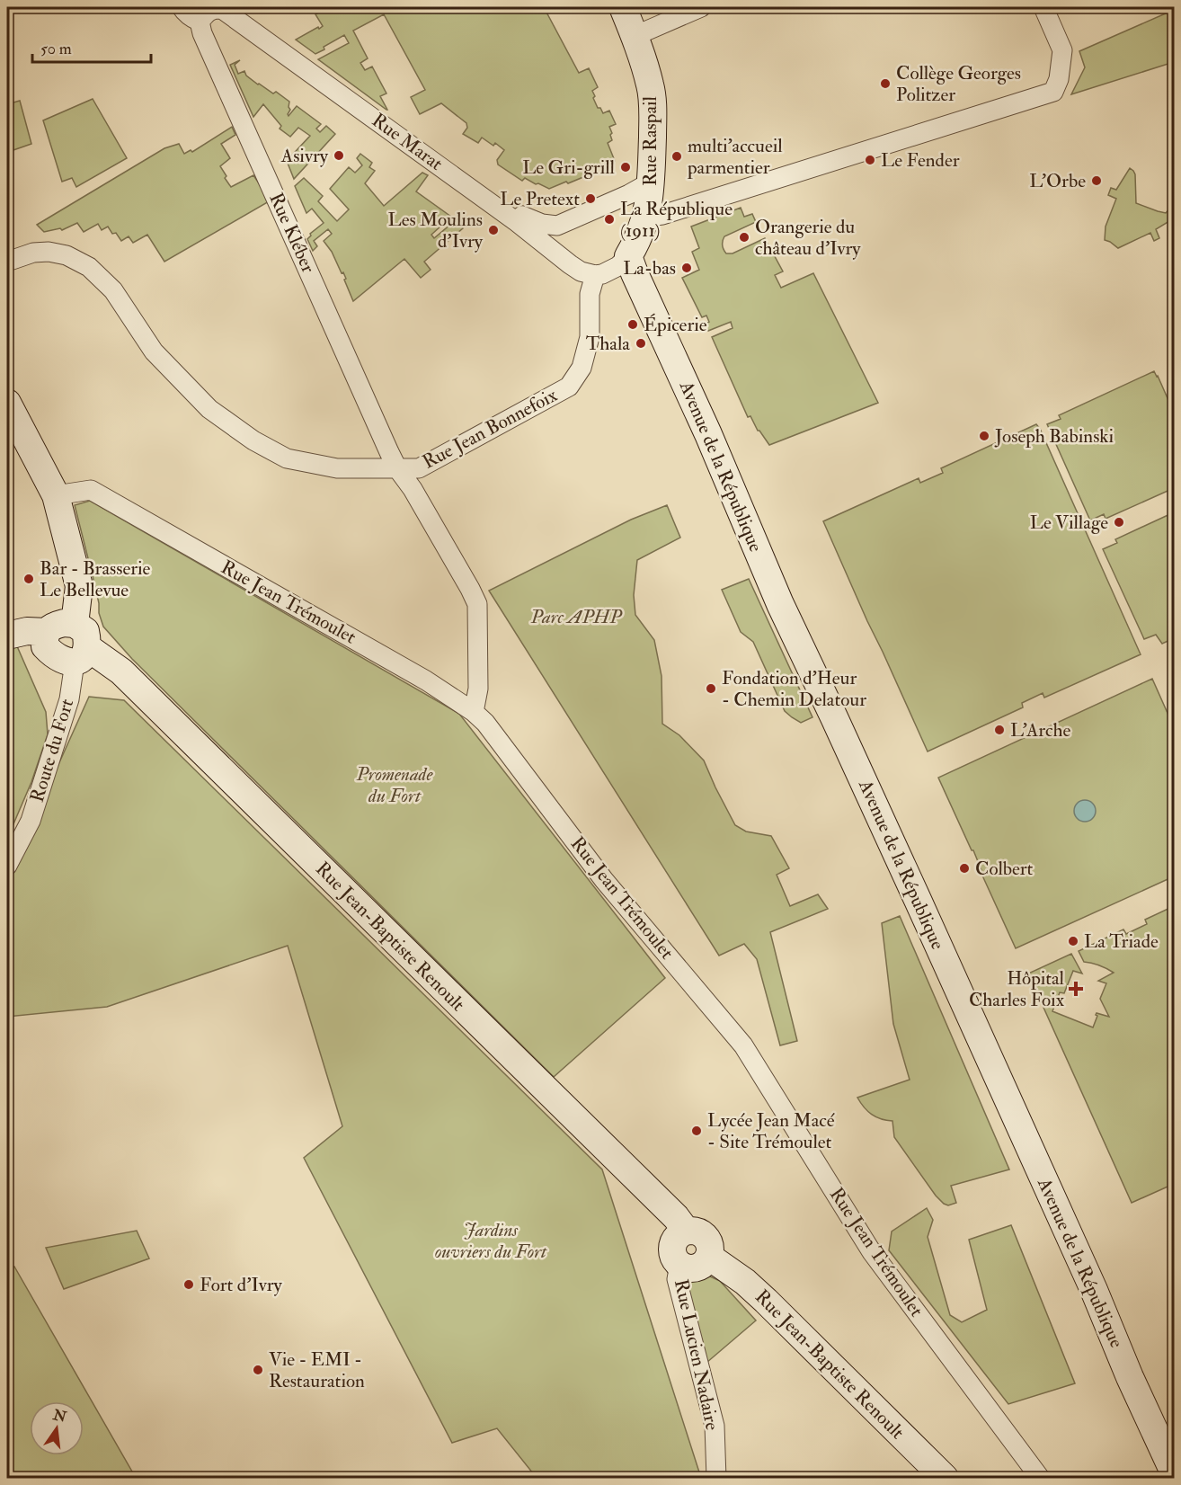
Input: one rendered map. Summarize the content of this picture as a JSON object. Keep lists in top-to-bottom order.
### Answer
{
  "streets": {
    "main road": ["Rue Raspail", "Avenue de la République", "Rue Jean-Baptiste Renoult"],
    "street": [
      "Rue Marat",
      "Rue Kléber",
      "Rue Jean Bonnefoix",
      "Rue Jean Trémoulet",
      "Route du Fort",
      "Rue Lucien Nadaire"
    ]
  },
  "crossings": [
    ["Rue Raspail", "Avenue de la République"],
    ["Rue Marat", "Rue Jean Bonnefoix"],
    ["Rue Kléber", "Rue Jean Bonnefoix"],
    ["Rue Jean Bonnefoix", "Rue Jean Trémoulet"],
    ["Route du Fort", "Rue Jean-Baptiste Renoult"],
    ["Rue Jean-Baptiste Renoult", "Rue Lucien Nadaire"]
  ],
  "parks": ["Parc APHP", "Promenade du Fort", "Jardins ouvriers du Fort"],
  "places": {
    "other": [
      "Collège Georges Politzer",
      "Asivry",
      "multi'accueil parmentier",
      "Le Fender",
      "Le Gri-grill",
      "L'Orbe",
      "Le Pretext",
      "La République (1911)",
      "Les Moulins d'Ivry",
      "Orangerie du château d'Ivry",
      "La-bas",
      "Épicerie",
      "Thala",
      "Joseph Babinski",
      "Le Village",
      "Bar - Brasserie Le Bellevue",
      "Fondation d'Heur - Chemin Delatour",
      "L'Arche",
      "Colbert",
      "La Triade",
      "Lycée Jean Macé - Site Trémoulet",
      "Fort d'Ivry",
      "Vie - EMI - Restauration"
    ],
    "health": ["Hôpital Charles Foix"]
  },
  "scale_bar": "50 m",
  "north": "top"
}
